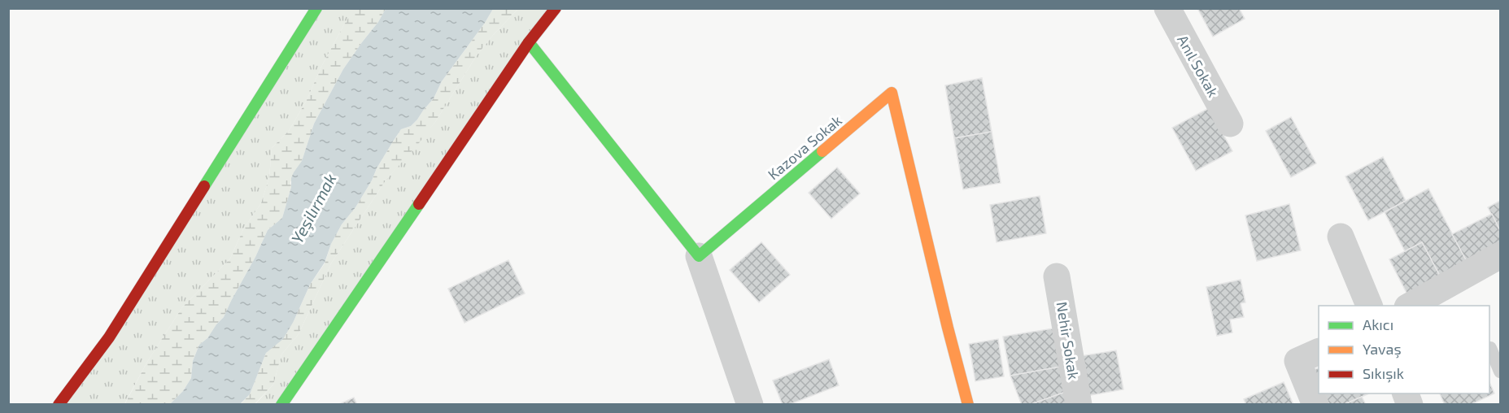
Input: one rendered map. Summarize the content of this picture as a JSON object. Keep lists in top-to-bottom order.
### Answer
{
  "streets": {
    "street": ["Anıl Sokak", "Kazova Sokak", "Nehir Sokak"]
  },
  "water": ["Yeşilırmak"],
  "legend": ["Akıcı", "Yavaş", "Sıkışık"]
}
